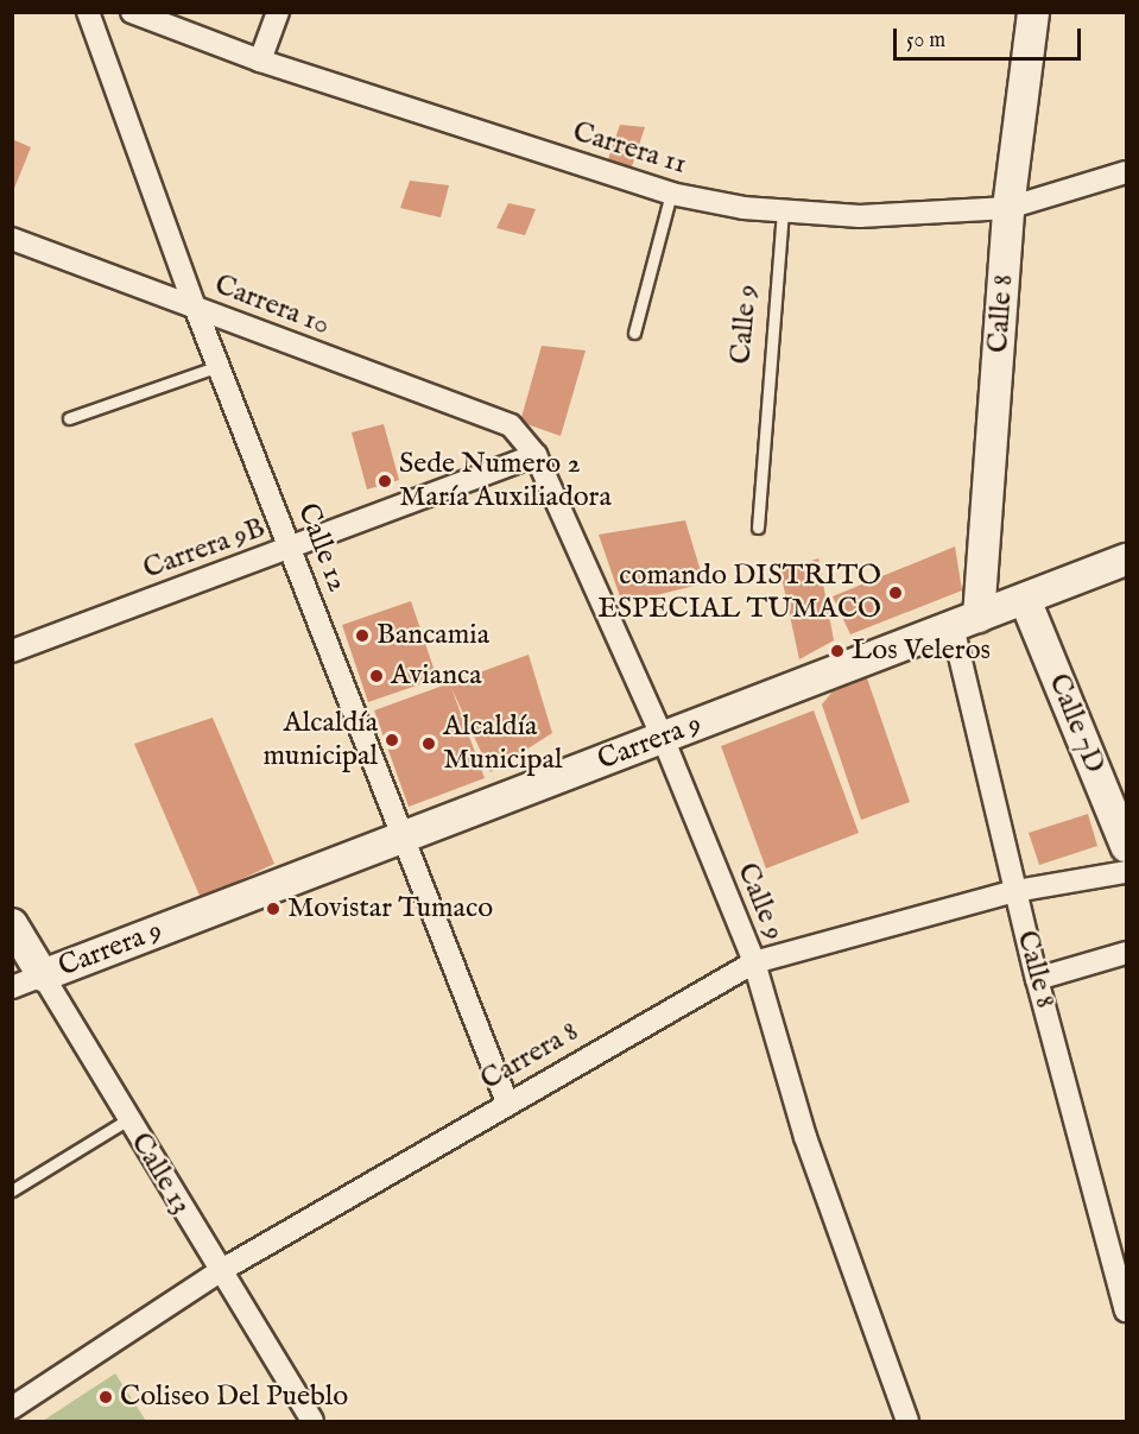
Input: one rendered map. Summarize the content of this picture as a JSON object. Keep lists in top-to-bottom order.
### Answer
{
  "streets": {
    "main road": [
      "Calle 8",
      "Calle 7D",
      "Carrera 9",
      "Calle 13"
    ],
    "street": [
      "Carrera 11",
      "Carrera 10",
      "Calle 9",
      "Calle 12",
      "Carrera 9B",
      "Carrera 8"
    ]
  },
  "crossings": [
    ["Carrera 11", "Calle 8"],
    ["Carrera 11", "Calle 9"],
    ["Carrera 10", "Calle 9"],
    ["Carrera 10", "Calle 12"],
    ["Calle 8", "Carrera 9"],
    ["Calle 8", "Carrera 8"],
    ["Calle 9", "Carrera 9B"],
    ["Calle 9", "Carrera 9"],
    ["Calle 9", "Carrera 8"],
    ["Calle 12", "Carrera 9B"],
    ["Calle 12", "Carrera 9"],
    ["Calle 12", "Carrera 8"],
    ["Calle 7D", "Carrera 9"],
    ["Carrera 9", "Calle 13"],
    ["Carrera 8", "Calle 13"]
  ],
  "places": [
    "Sede Numero 2 María Auxiliadora",
    "comando DISTRITO ESPECIAL TUMACO",
    "Bancamia",
    "Los Veleros",
    "Avianca",
    "Alcaldía municipal",
    "Alcaldía Municipal",
    "Movistar Tumaco",
    "Coliseo Del Pueblo"
  ],
  "scale_bar": "50 m"
}
